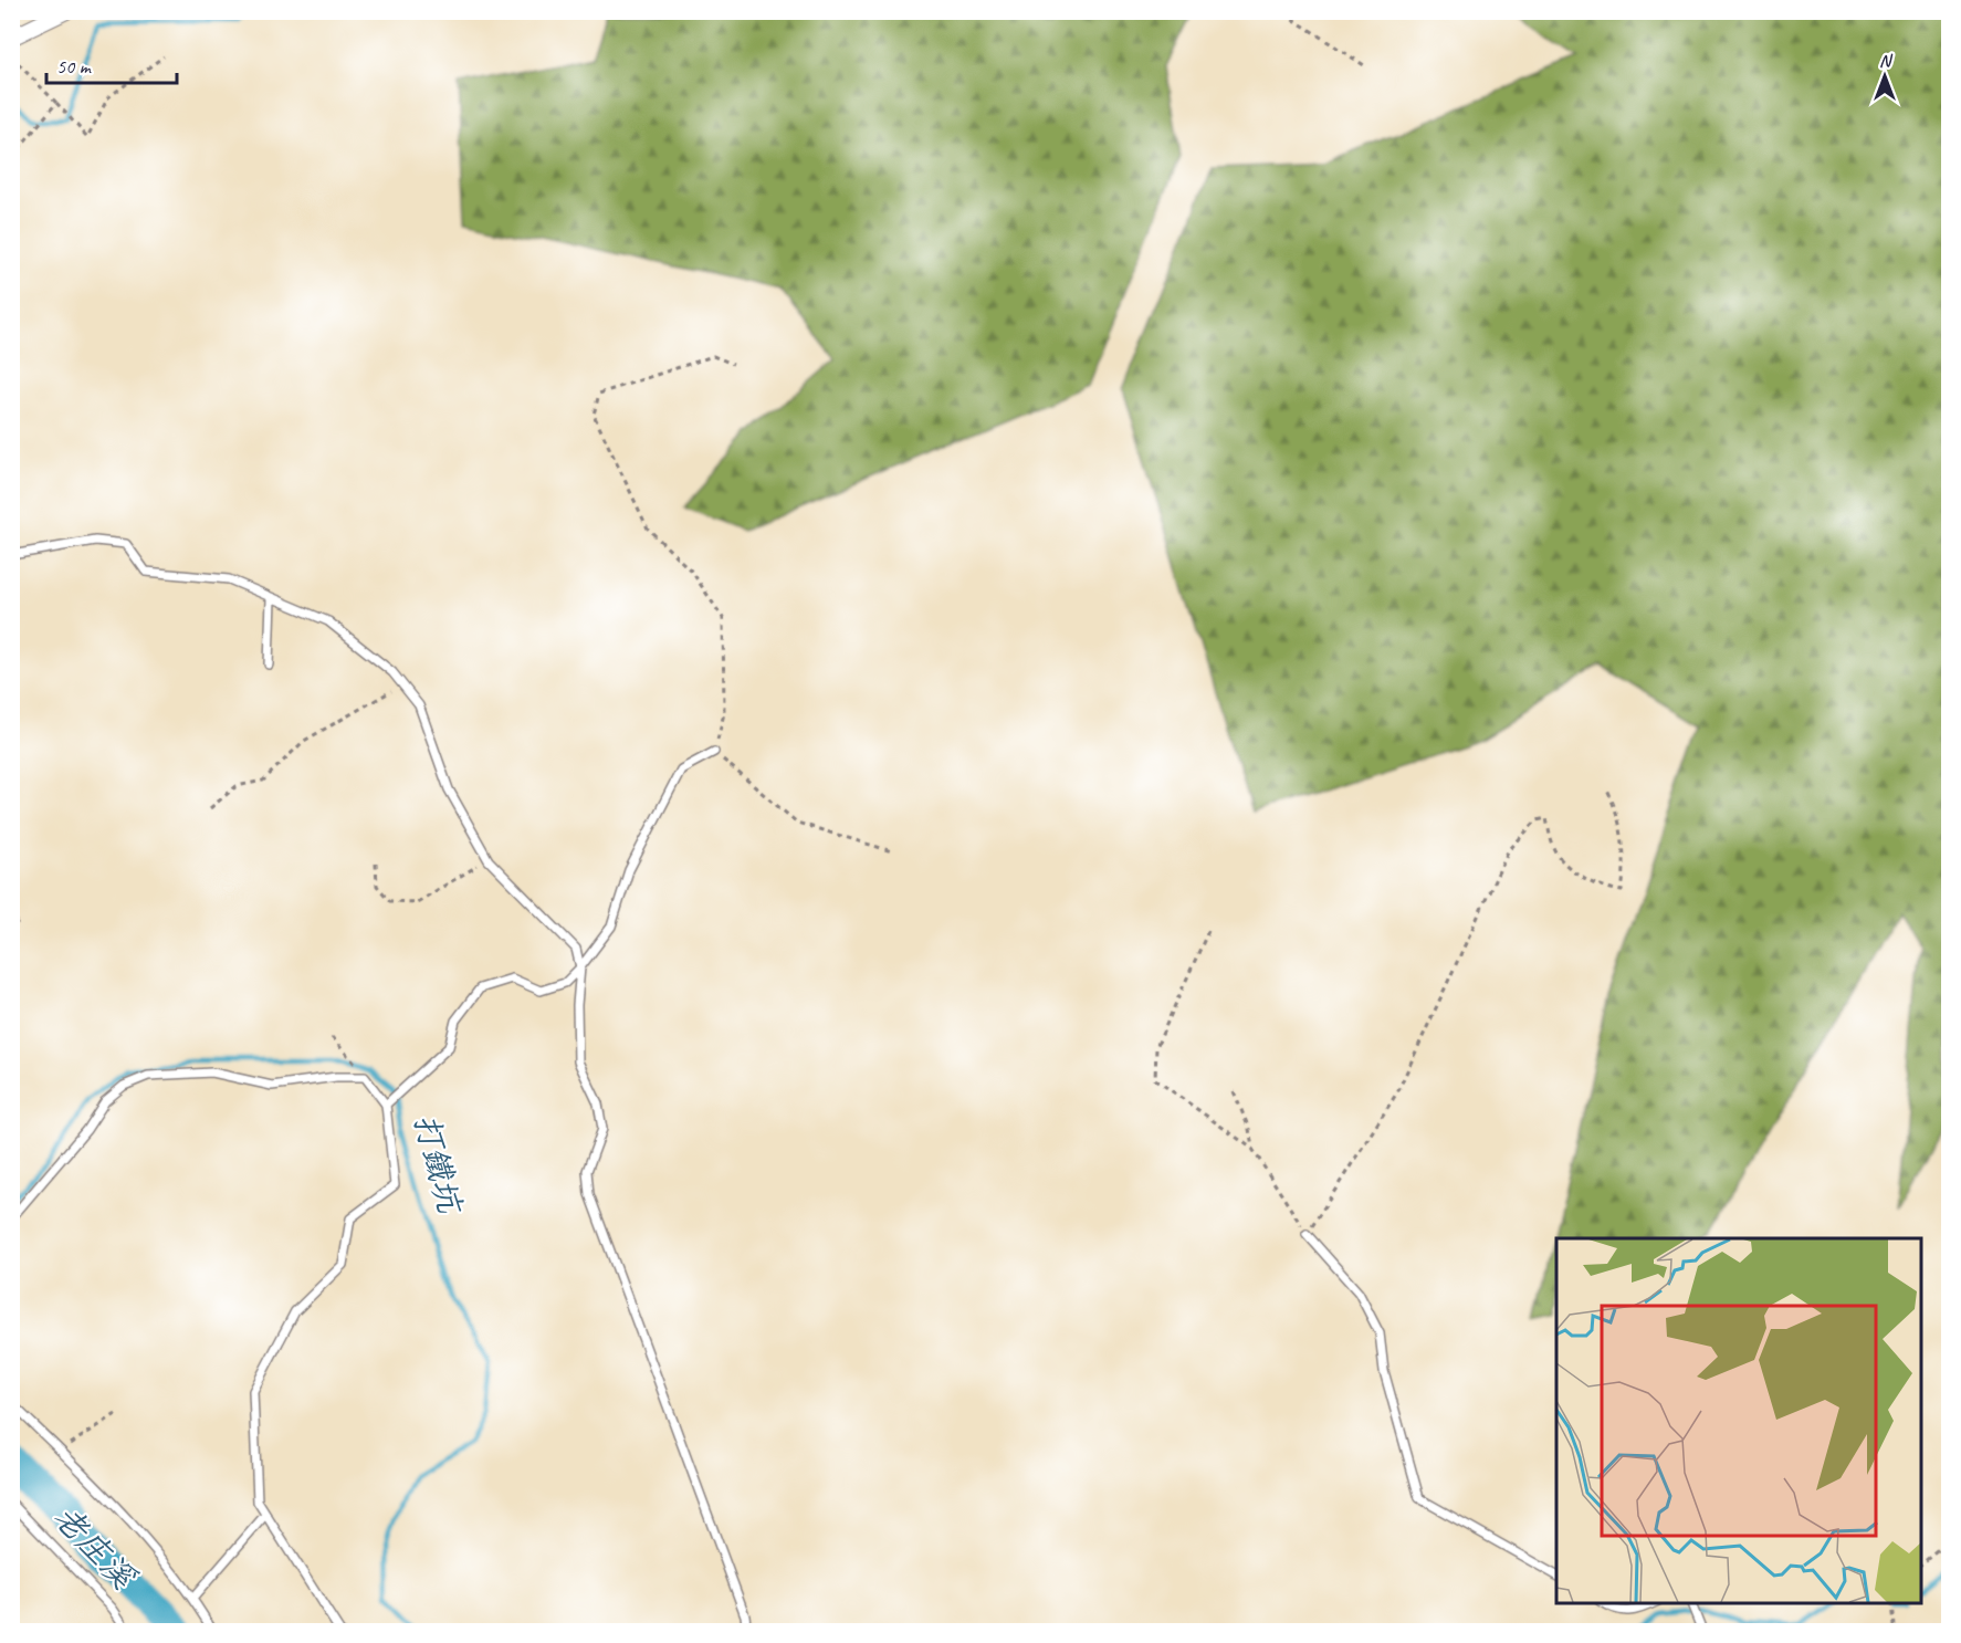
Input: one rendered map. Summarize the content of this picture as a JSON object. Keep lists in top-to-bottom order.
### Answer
{
  "water": ["打鐵坑", "老庄溪"],
  "scale_bar": "50 m",
  "north": "top"
}
